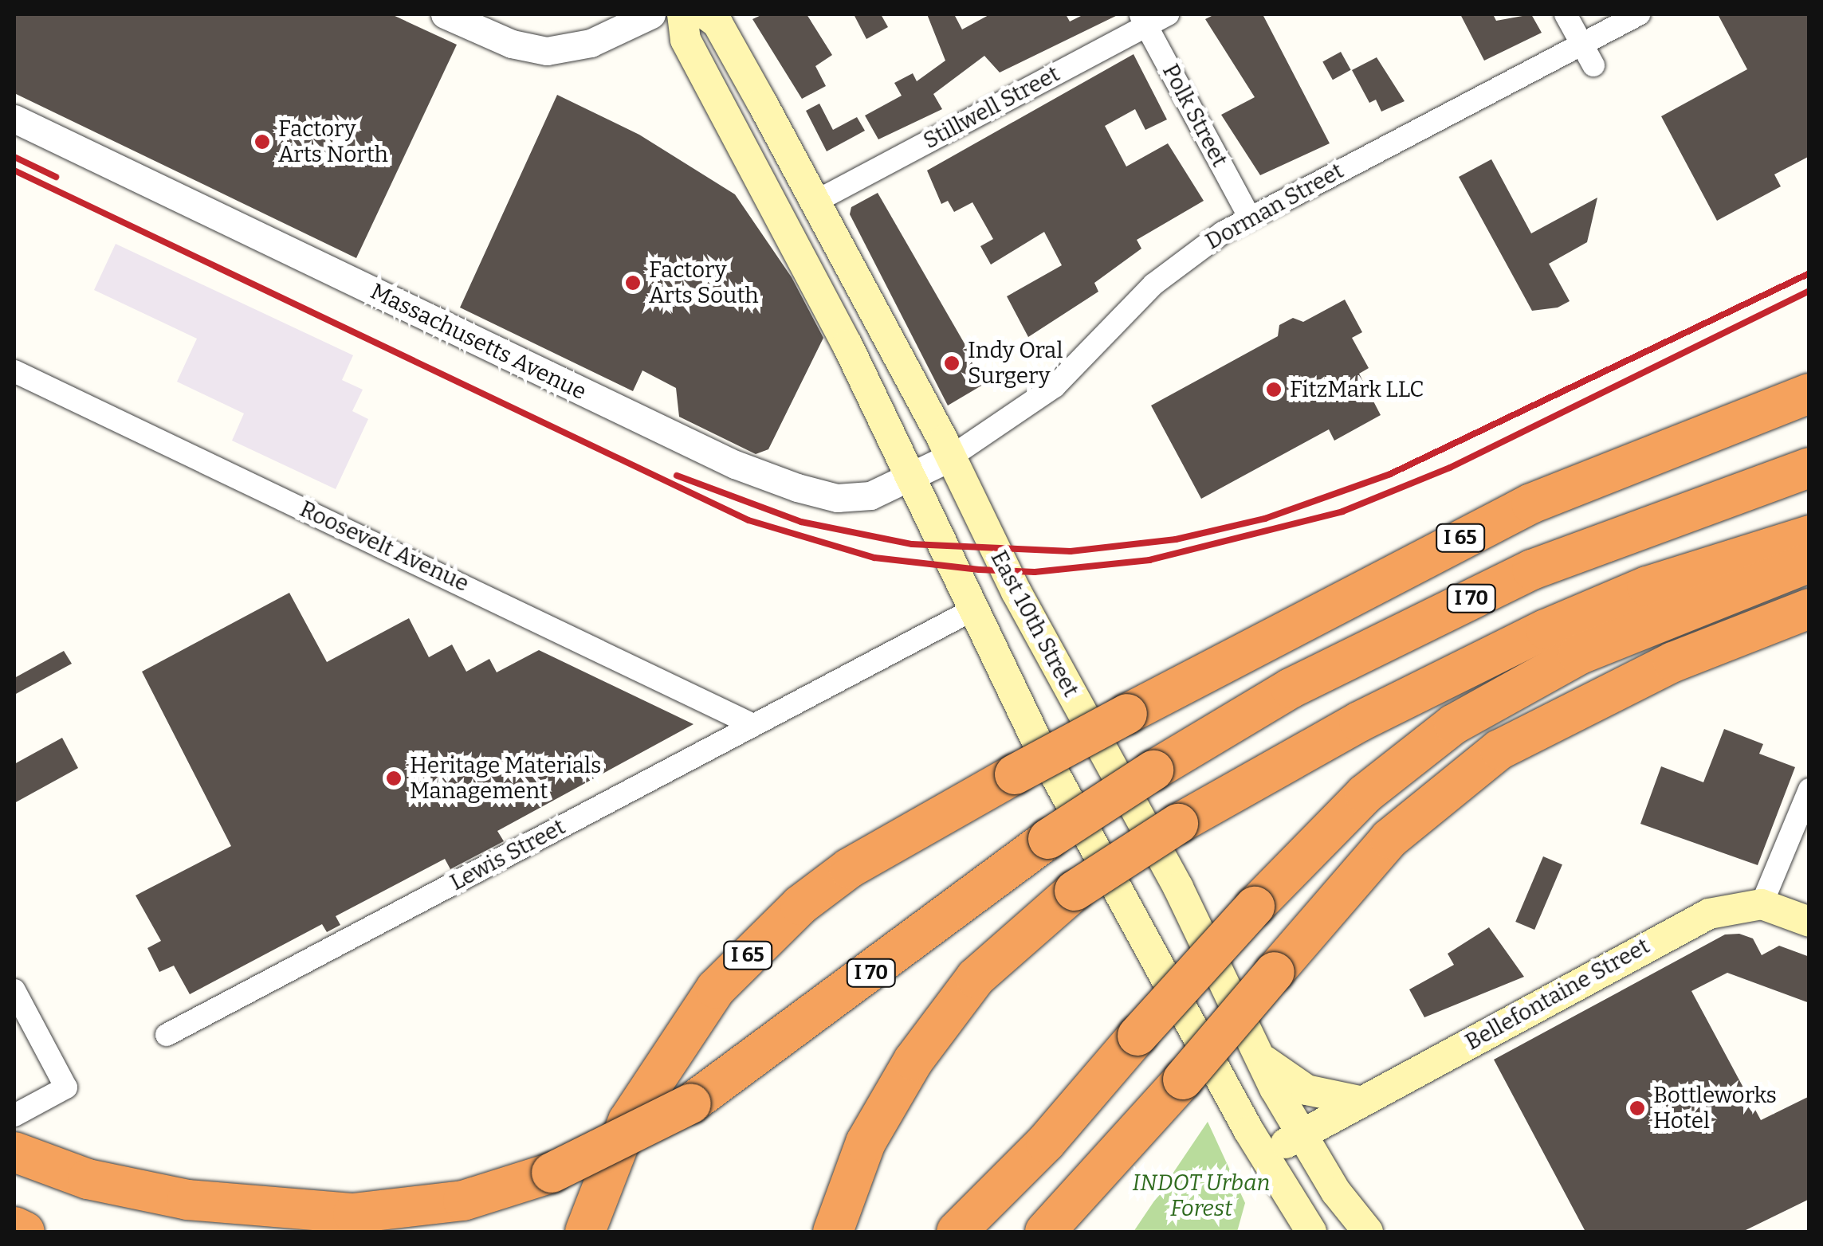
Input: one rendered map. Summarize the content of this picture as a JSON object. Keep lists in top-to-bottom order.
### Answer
{
  "streets": {
    "highway": ["I 65", "I 70"],
    "main road": ["East 10th Street", "Bellefontaine Street"],
    "street": [
      "Stillwell Street",
      "Polk Street",
      "Dorman Street",
      "Massachusetts Avenue",
      "Roosevelt Avenue",
      "Lewis Street"
    ]
  },
  "crossings": [
    ["Stillwell Street", "Polk Street"],
    ["Stillwell Street", "East 10th Street"],
    ["Polk Street", "Dorman Street"],
    ["Dorman Street", "Massachusetts Avenue"],
    ["Dorman Street", "East 10th Street"],
    ["Massachusetts Avenue", "East 10th Street"],
    ["Roosevelt Avenue", "Lewis Street"],
    ["East 10th Street", "Lewis Street"],
    ["East 10th Street", "Bellefontaine Street"]
  ],
  "parks": ["INDOT Urban Forest"],
  "places": [
    "Factory Arts North",
    "Factory Arts South",
    "Indy Oral Surgery",
    "FitzMark LLC",
    "Heritage Materials Management",
    "Bottleworks Hotel"
  ]
}
